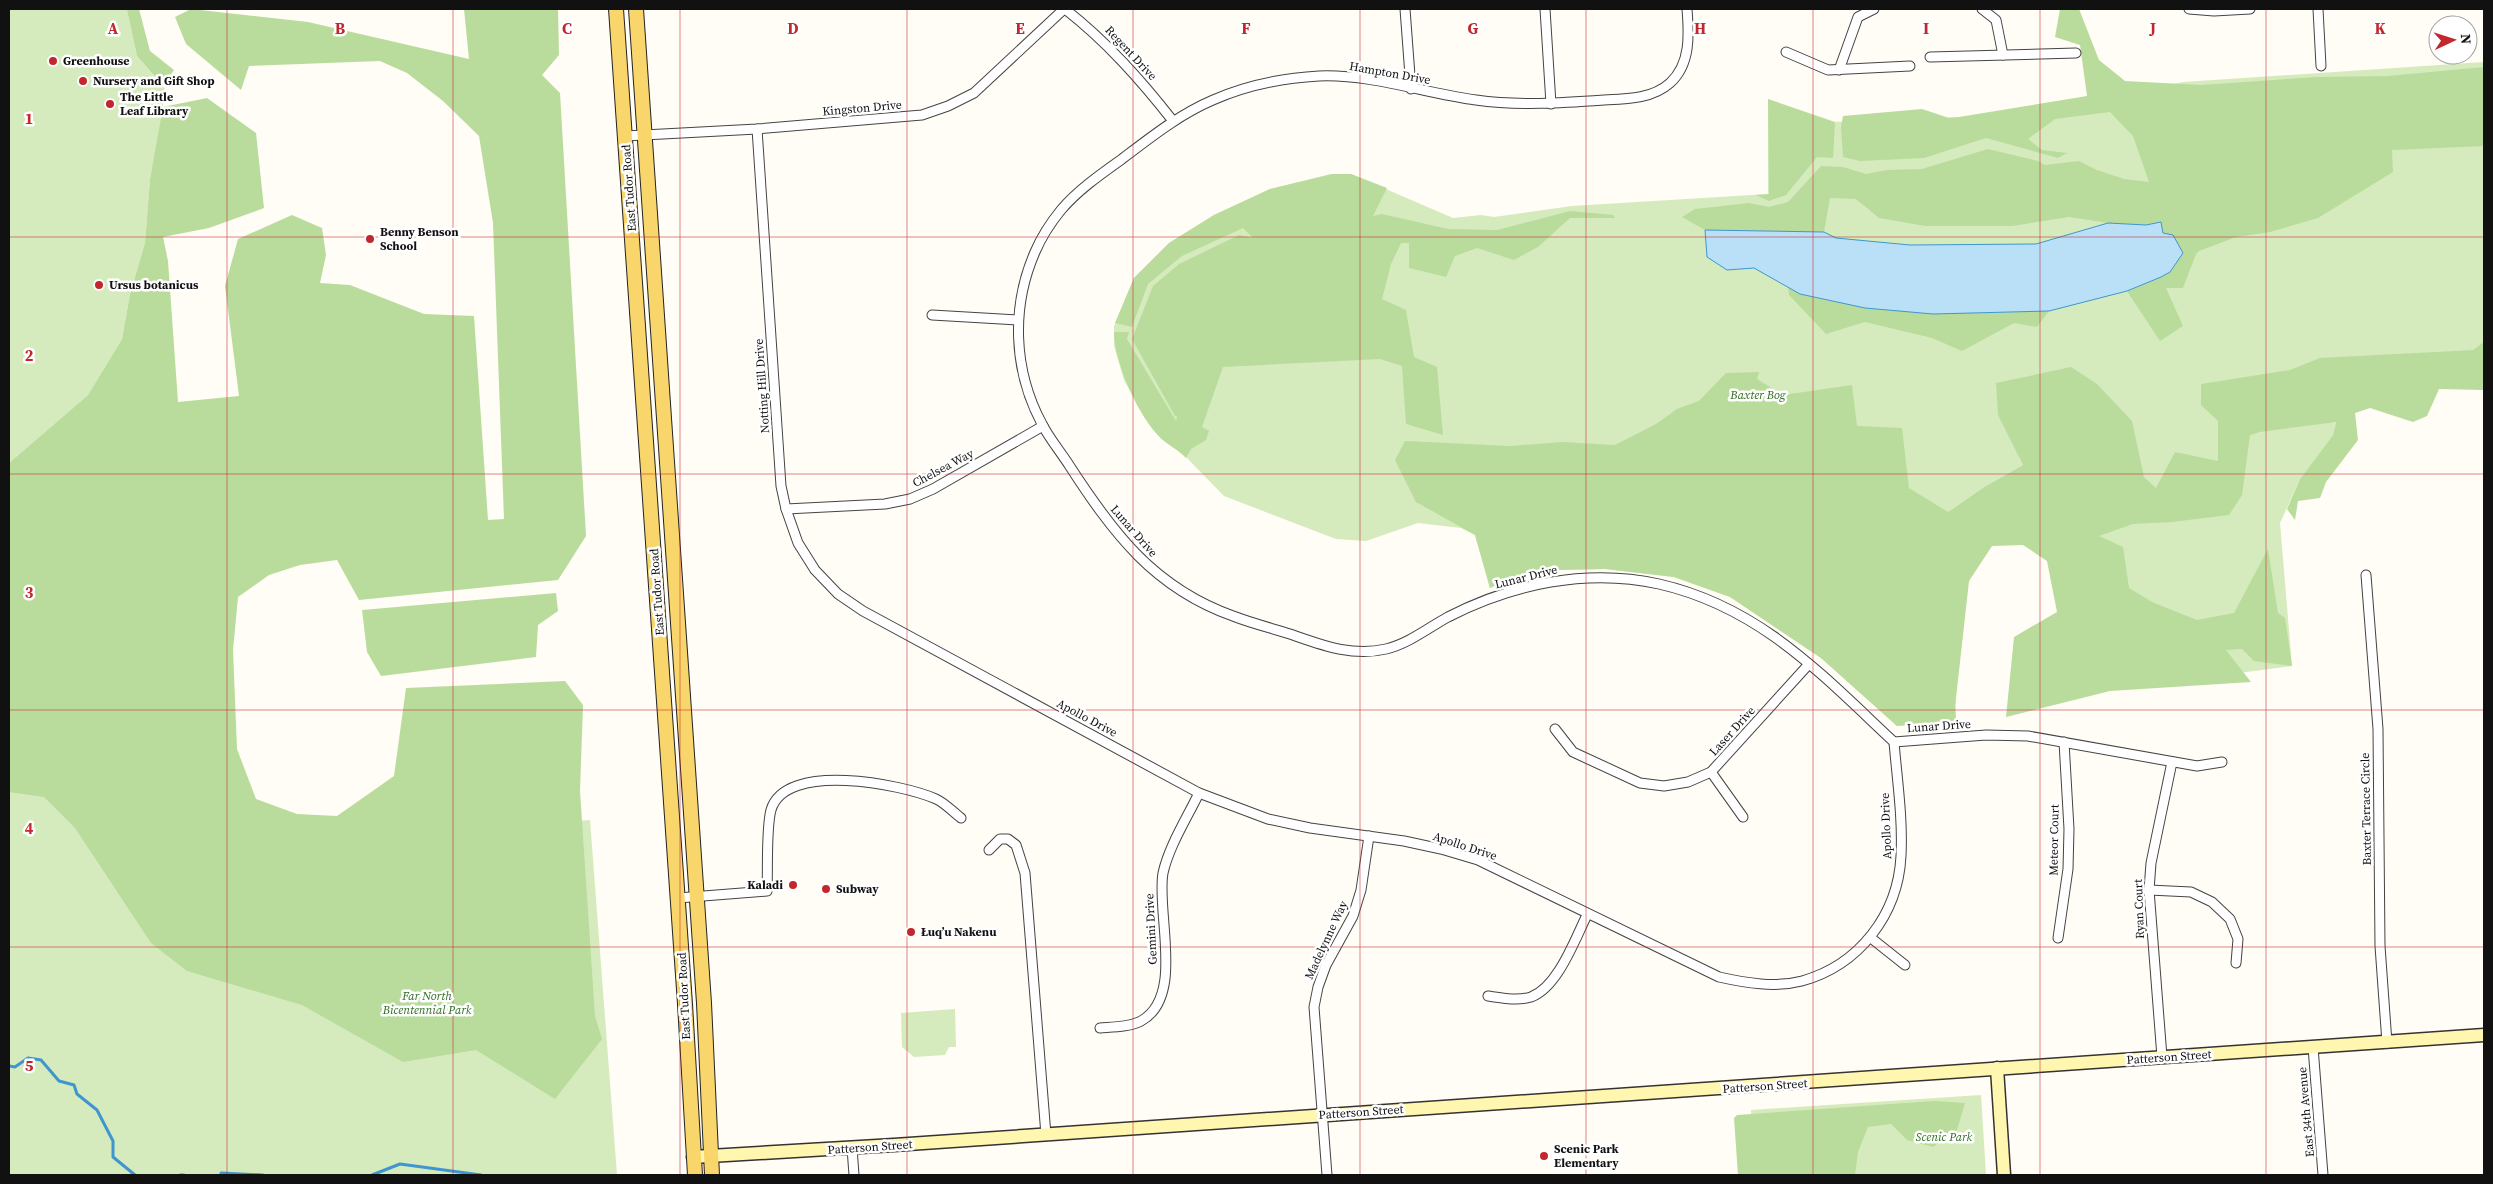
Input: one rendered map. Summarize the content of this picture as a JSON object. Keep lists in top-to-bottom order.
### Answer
{
  "streets": {
    "main road": ["East Tudor Road"],
    "street": [
      "Regent Drive",
      "Hampton Drive",
      "Kingston Drive",
      "Notting Hill Drive",
      "Chelsea Way",
      "Lunar Drive",
      "Apollo Drive",
      "Laser Drive",
      "Baxter Terrace Circle",
      "Meteor Court",
      "Ryan Court",
      "Gemini Drive",
      "Madelynne Way",
      "Patterson Street",
      "East 34th Avenue"
    ]
  },
  "crossings": [
    ["Regent Drive", "Hampton Drive"],
    ["Regent Drive", "Kingston Drive"],
    ["Hampton Drive", "Lunar Drive"],
    ["Kingston Drive", "East Tudor Road"],
    ["Kingston Drive", "Notting Hill Drive"],
    ["East Tudor Road", "Patterson Street"],
    ["Notting Hill Drive", "Chelsea Way"],
    ["Notting Hill Drive", "Apollo Drive"],
    ["Chelsea Way", "Lunar Drive"],
    ["Lunar Drive", "Apollo Drive"],
    ["Lunar Drive", "Laser Drive"],
    ["Lunar Drive", "Meteor Court"],
    ["Lunar Drive", "Ryan Court"],
    ["Apollo Drive", "Gemini Drive"],
    ["Apollo Drive", "Madelynne Way"],
    ["Baxter Terrace Circle", "Patterson Street"],
    ["Ryan Court", "Patterson Street"],
    ["Madelynne Way", "Patterson Street"],
    ["Patterson Street", "East 34th Avenue"]
  ],
  "parks": ["Baxter Bog", "Far North Bicentennial Park", "Scenic Park"],
  "places": [
    "Greenhouse",
    "Nursery and Gift Shop",
    "The Little Leaf Library",
    "Benny Benson School",
    "Ursus botanicus",
    "Kaladi",
    "Subway",
    "Łuq’u Nakenu",
    "Scenic Park Elementary"
  ],
  "north": "right",
  "grid": {
    "columns": [
      "A",
      "B",
      "C",
      "D",
      "E",
      "F",
      "G",
      "H",
      "I",
      "J",
      "K"
    ],
    "rows": [
      "1",
      "2",
      "3",
      "4",
      "5"
    ]
  }
}
